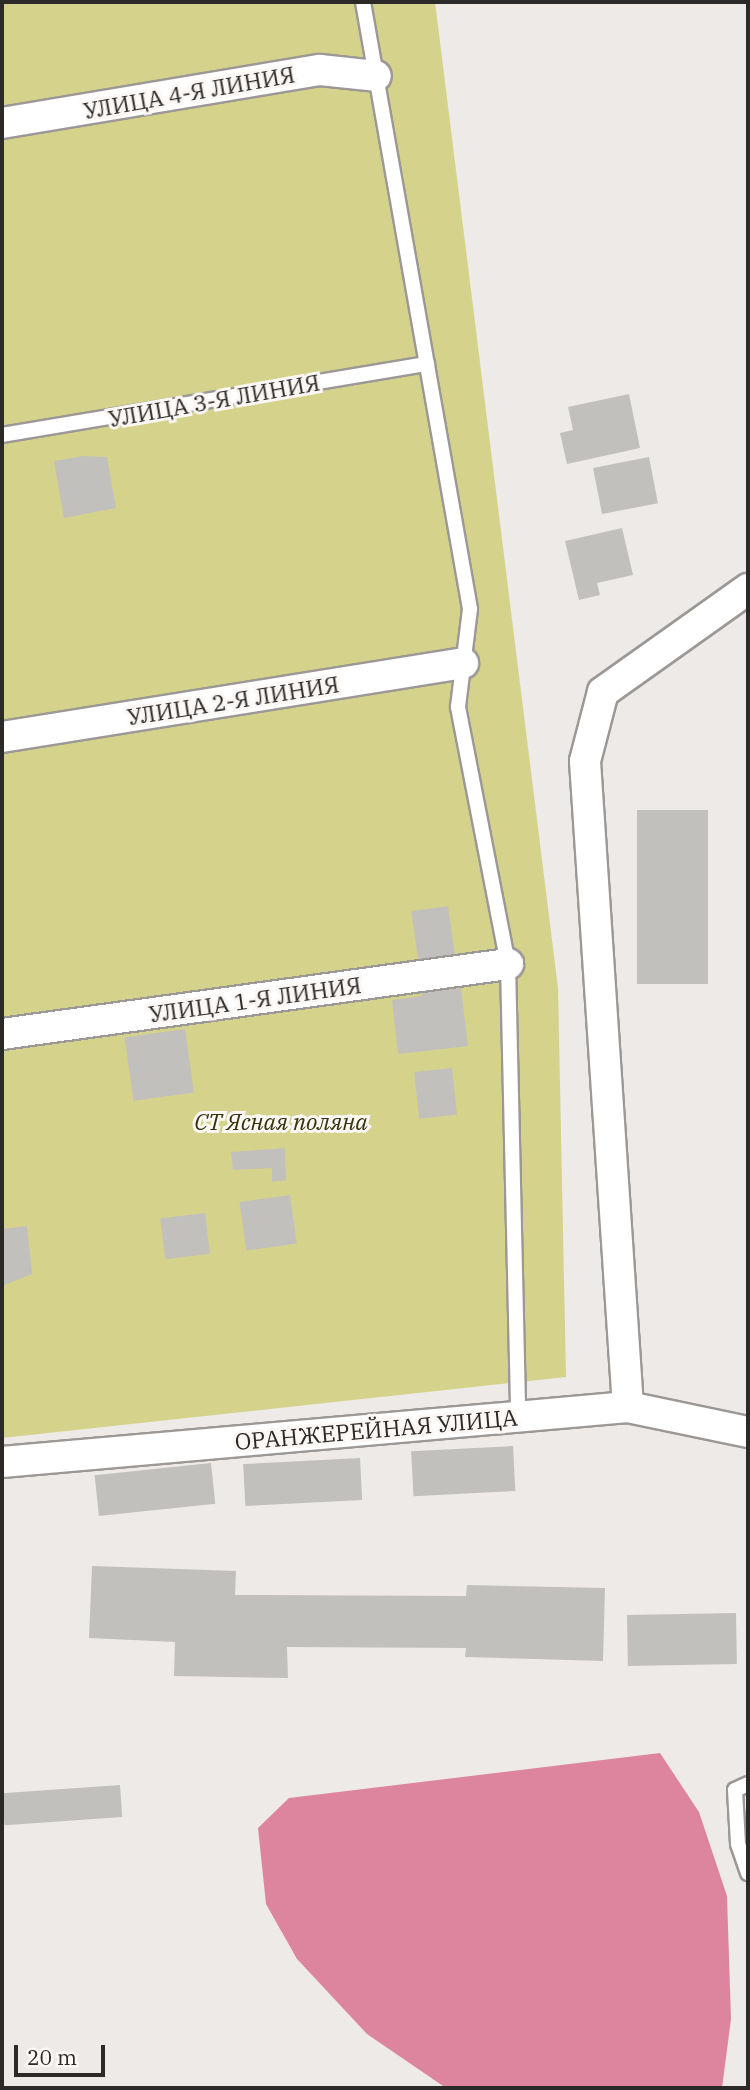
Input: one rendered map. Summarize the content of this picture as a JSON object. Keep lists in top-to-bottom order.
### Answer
{
  "streets": {
    "street": [
      "УЛИЦА 4-Я ЛИНИЯ",
      "УЛИЦА 2-Я ЛИНИЯ",
      "УЛИЦА 1-Я ЛИНИЯ",
      "ОРАНЖЕРЕЙНАЯ УЛИЦА"
    ],
    "lane": ["УЛИЦА 3-Я ЛИНИЯ"]
  },
  "parks": ["СТ Ясная поляна"],
  "scale_bar": "20 m"
}
